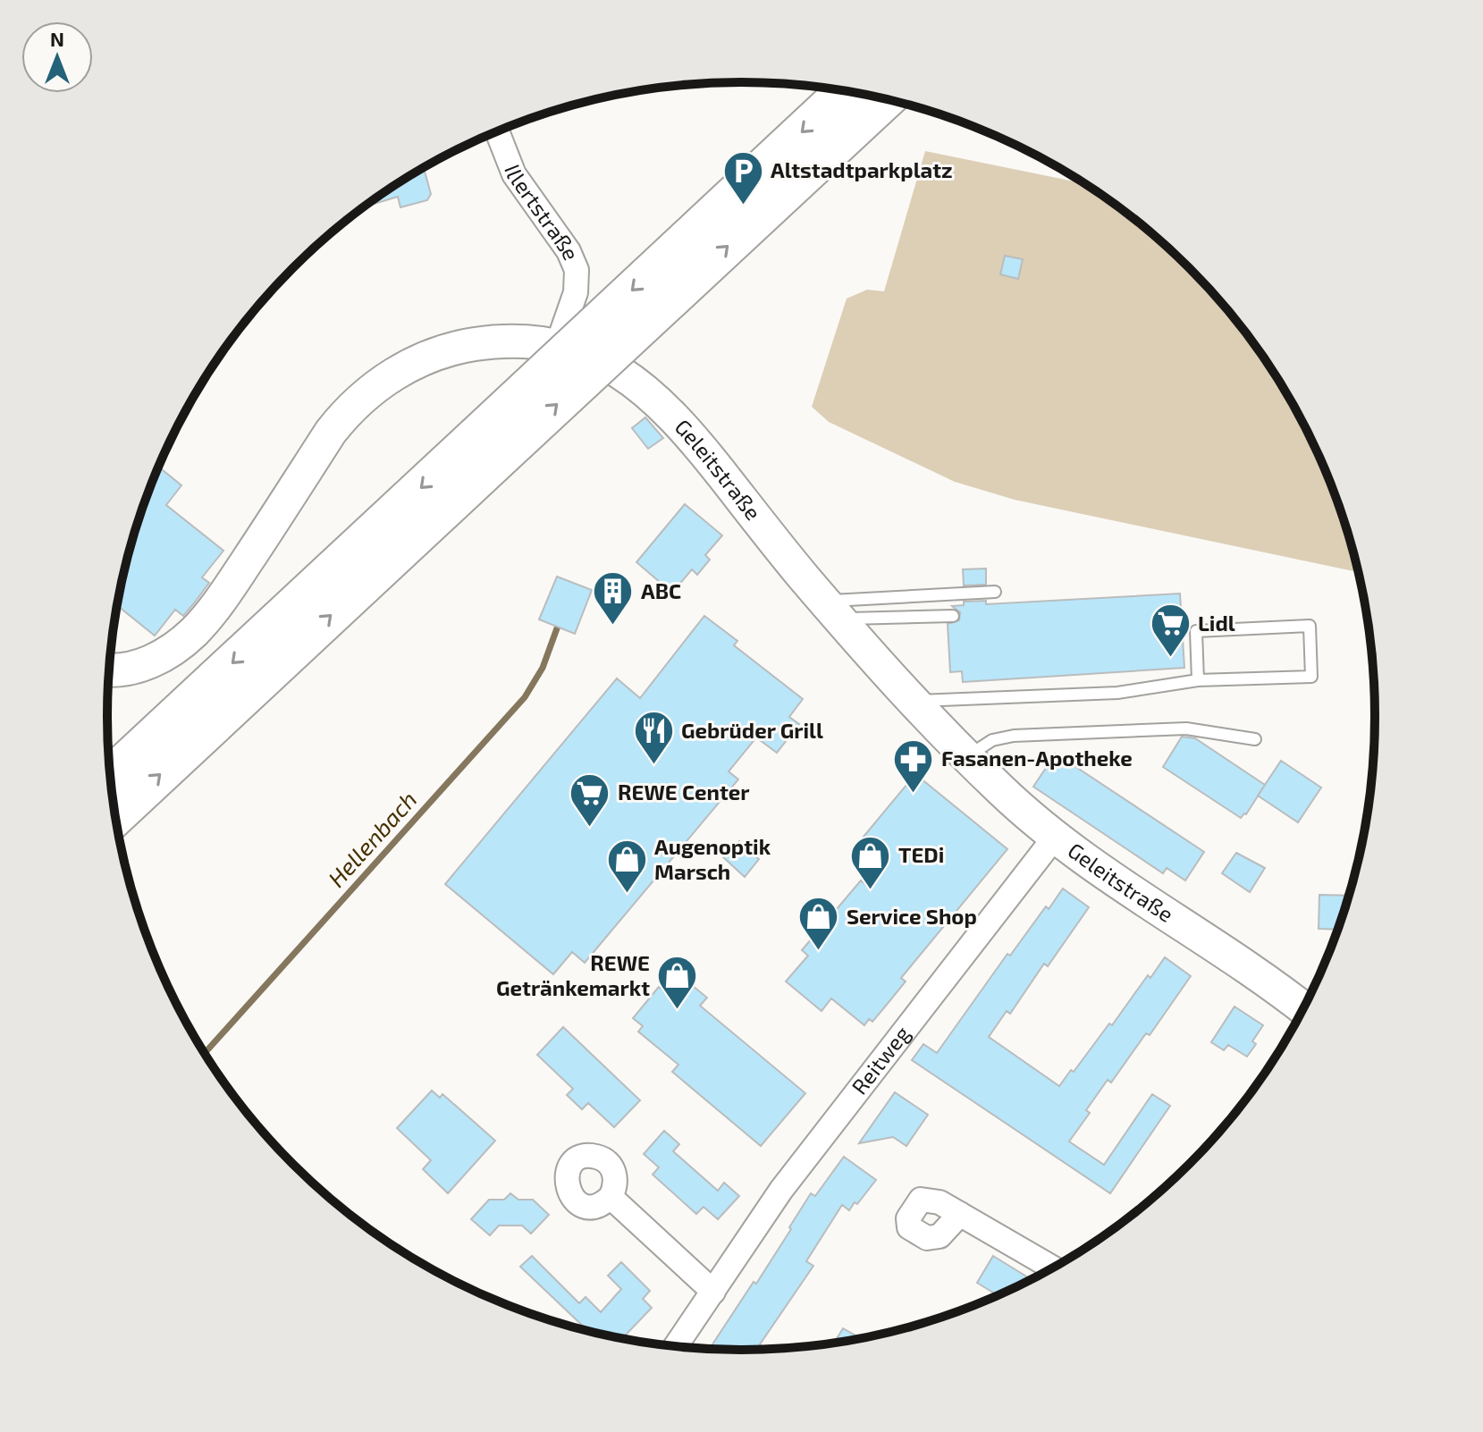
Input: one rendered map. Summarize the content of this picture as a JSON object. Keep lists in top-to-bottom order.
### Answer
{
  "streets": {
    "main road": ["Geleitstraße"],
    "street": ["Illertstraße", "Reitweg"]
  },
  "crossings": [
    ["Illertstraße", "Geleitstraße"],
    ["Geleitstraße", "Reitweg"]
  ],
  "water": ["Hellenbach"],
  "places": {
    "parking": ["Altstadtparkplatz"],
    "building": ["ABC"],
    "supermarket": ["Lidl", "REWE Center"],
    "restaurant": ["Gebrüder Grill"],
    "pharmacy": ["Fasanen-Apotheke"],
    "shop": [
      "TEDi",
      "Augenoptik Marsch",
      "Service Shop",
      "REWE Getränkemarkt"
    ]
  },
  "north": "top"
}
